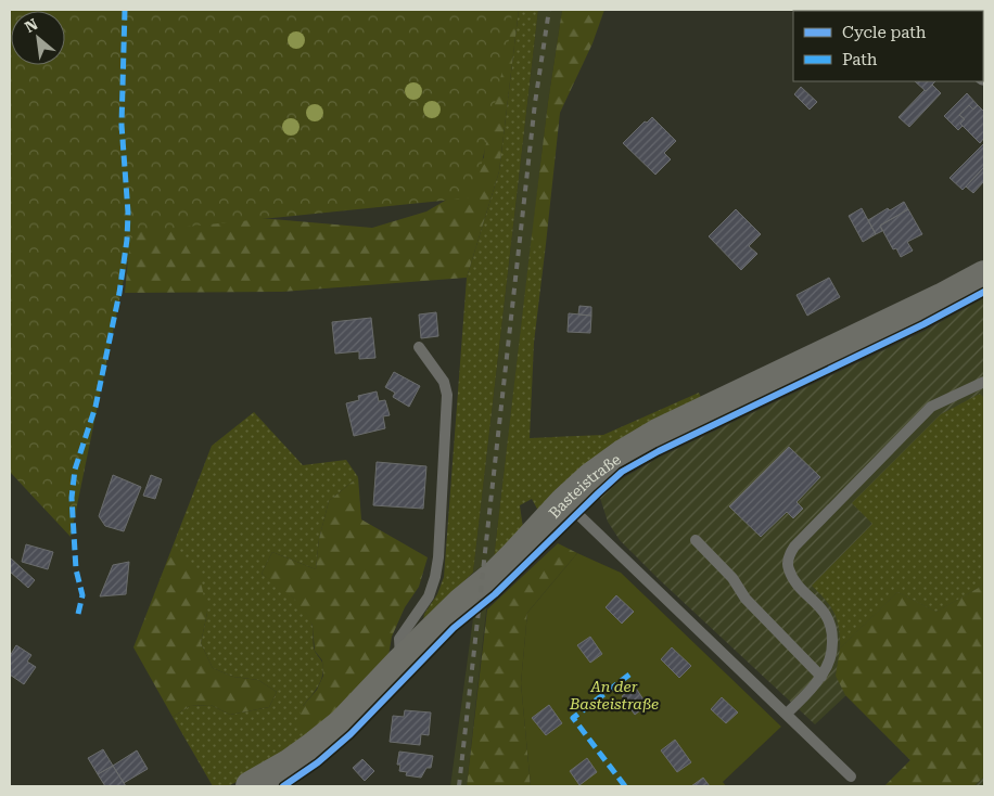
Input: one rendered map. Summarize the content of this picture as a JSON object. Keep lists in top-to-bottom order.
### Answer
{
  "streets": {
    "main road": ["Basteistraße"]
  },
  "parks": ["An der Basteistraße"],
  "legend": ["Cycle path", "Path"],
  "north": "top left"
}
